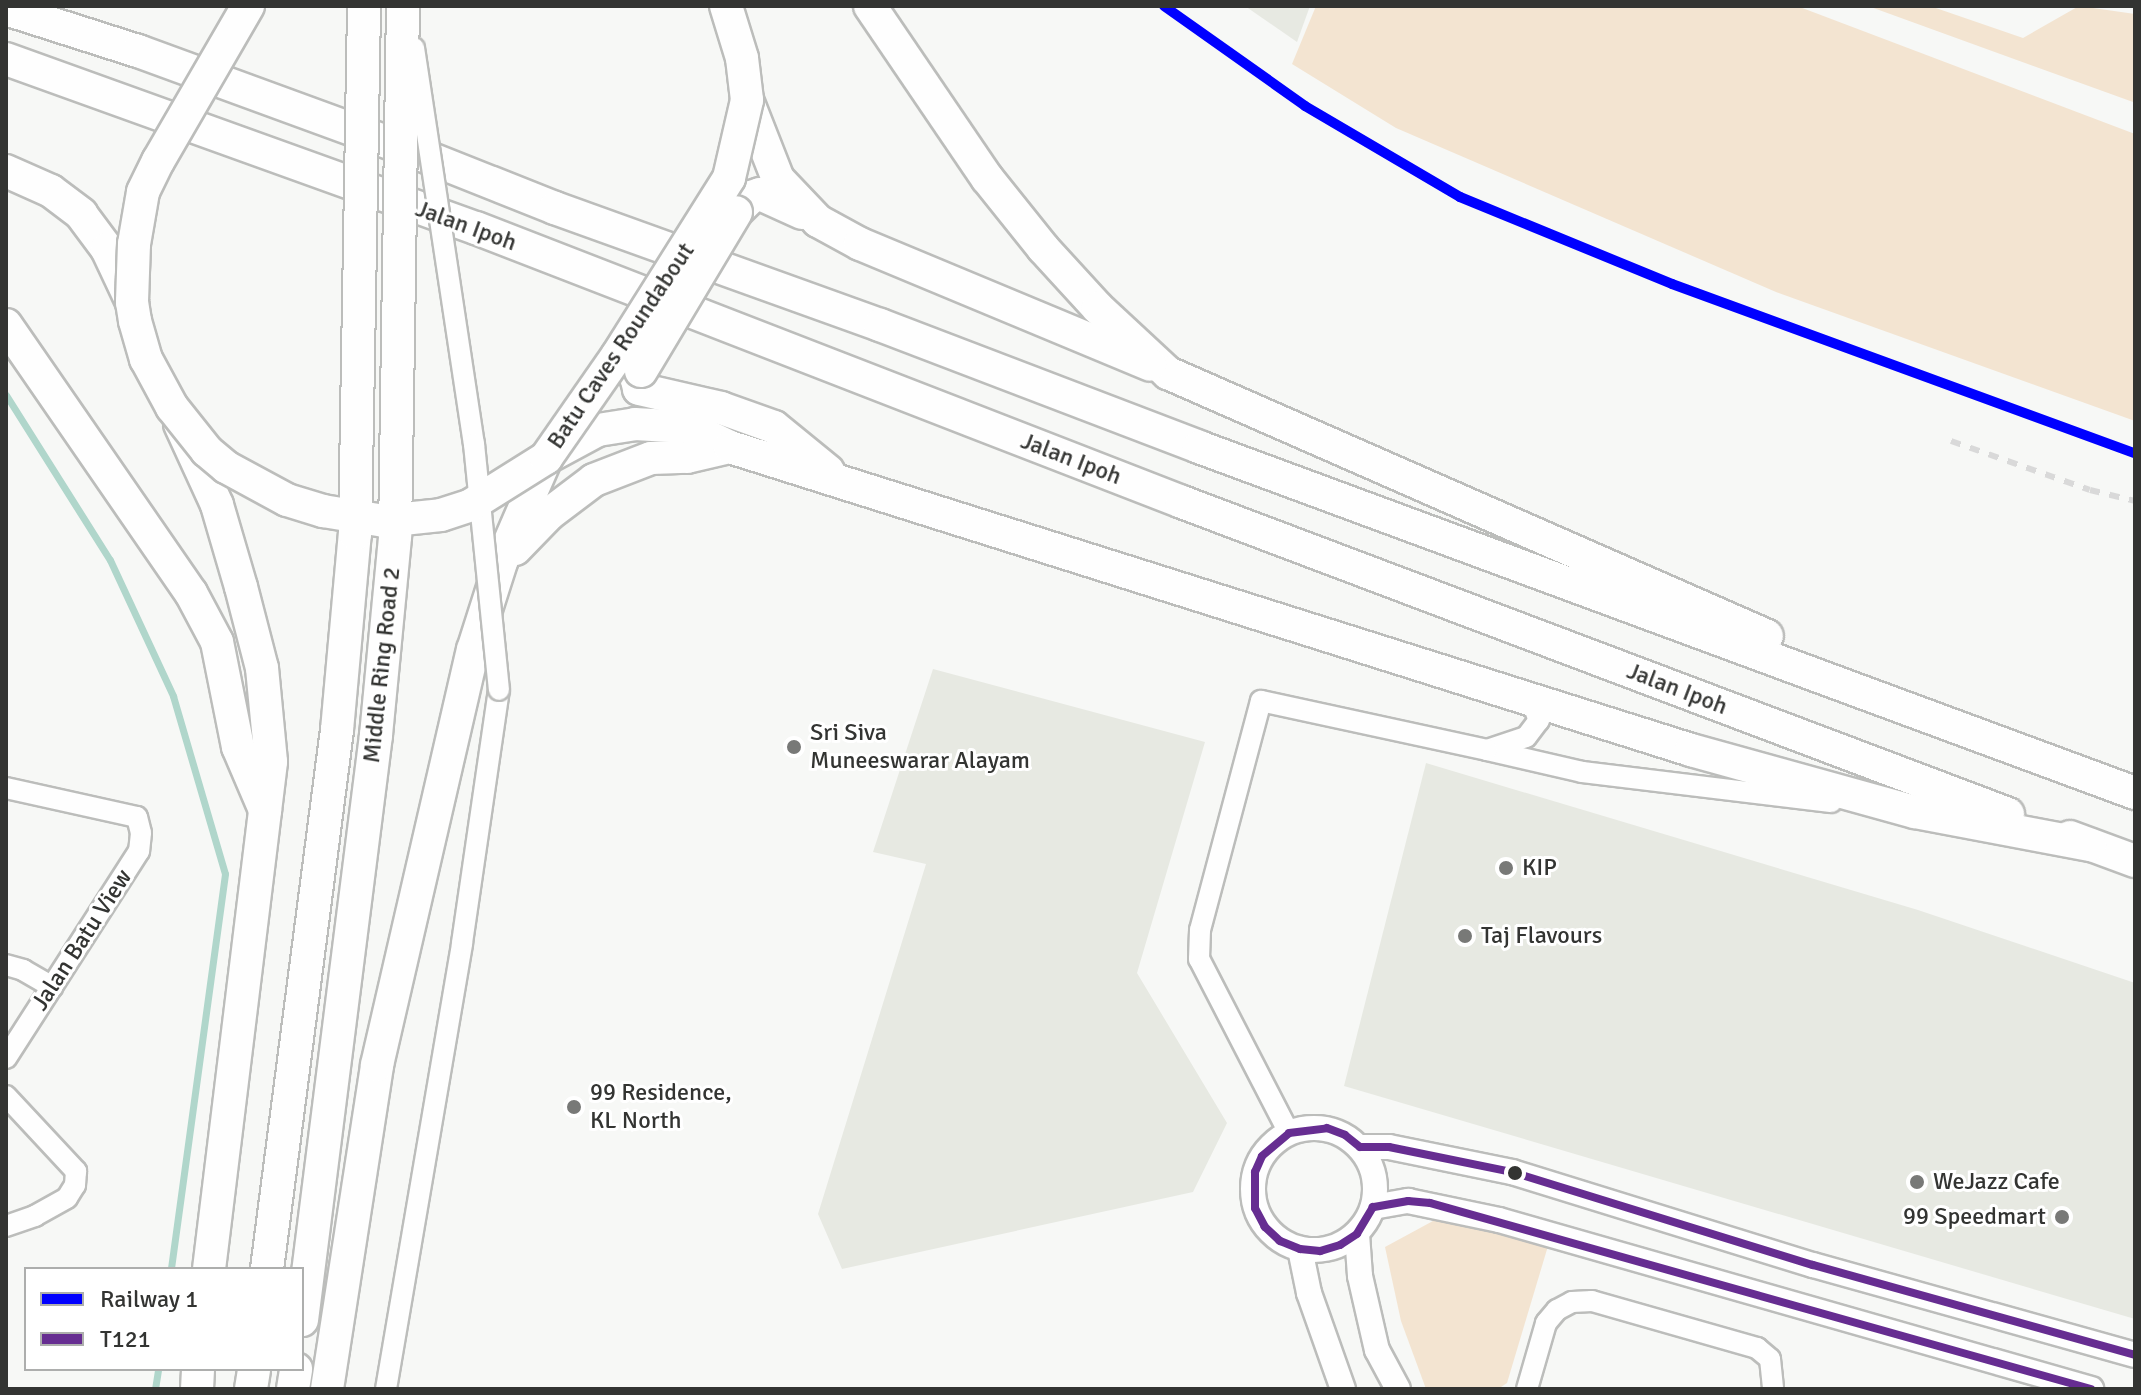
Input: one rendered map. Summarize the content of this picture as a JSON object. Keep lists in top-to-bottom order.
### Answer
{
  "streets": {
    "highway": ["Jalan Ipoh", "Batu Caves Roundabout", "Middle Ring Road 2"],
    "street": ["Jalan Batu View"]
  },
  "places": [
    "Sri Siva Muneeswarar Alayam",
    "KIP",
    "Taj Flavours",
    "99 Residence, KL North",
    "WeJazz Cafe",
    "99 Speedmart"
  ],
  "lines": ["rail line 1", "transit line T121"],
  "legend": ["Railway 1", "T121"]
}
